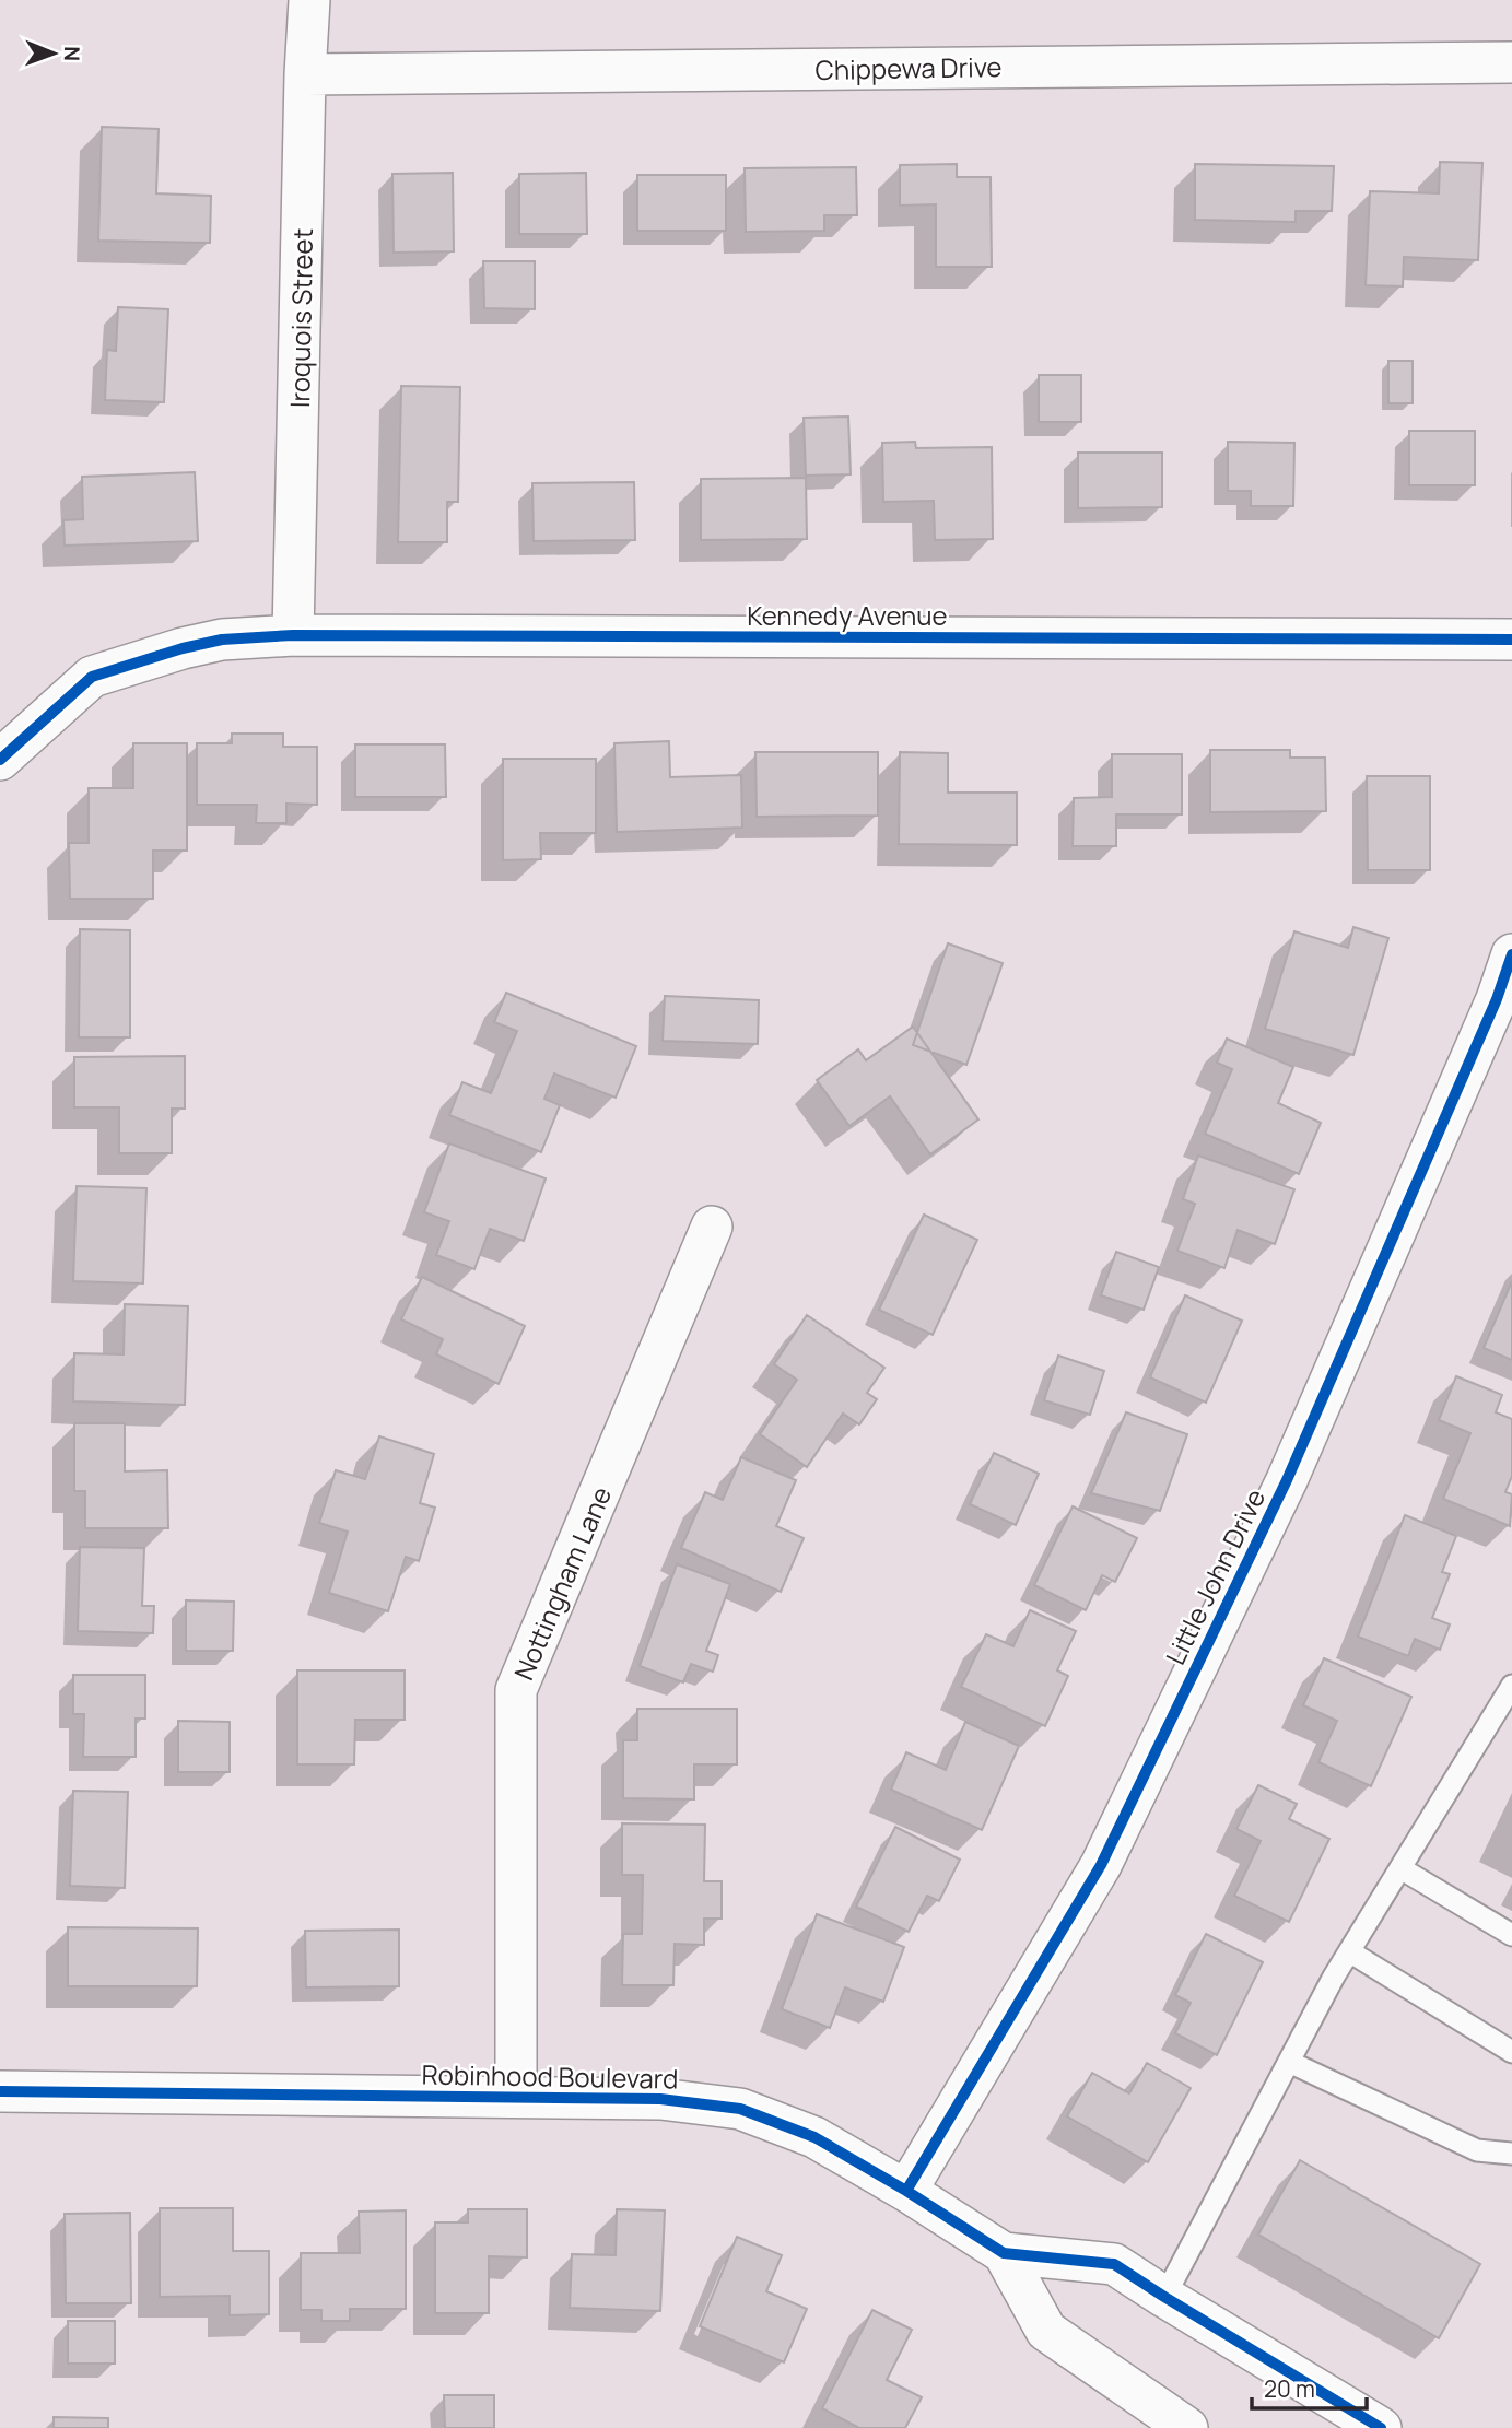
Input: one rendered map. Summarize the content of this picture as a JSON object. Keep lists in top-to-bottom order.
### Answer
{
  "streets": {
    "street": [
      "Chippewa Drive",
      "Iroquois Street",
      "Kennedy Avenue",
      "Little John Drive",
      "Nottingham Lane",
      "Robinhood Boulevard"
    ]
  },
  "crossings": [
    ["Chippewa Drive", "Iroquois Street"],
    ["Iroquois Street", "Kennedy Avenue"],
    ["Little John Drive", "Robinhood Boulevard"],
    ["Nottingham Lane", "Robinhood Boulevard"]
  ],
  "scale_bar": "20 m",
  "north": "right"
}
